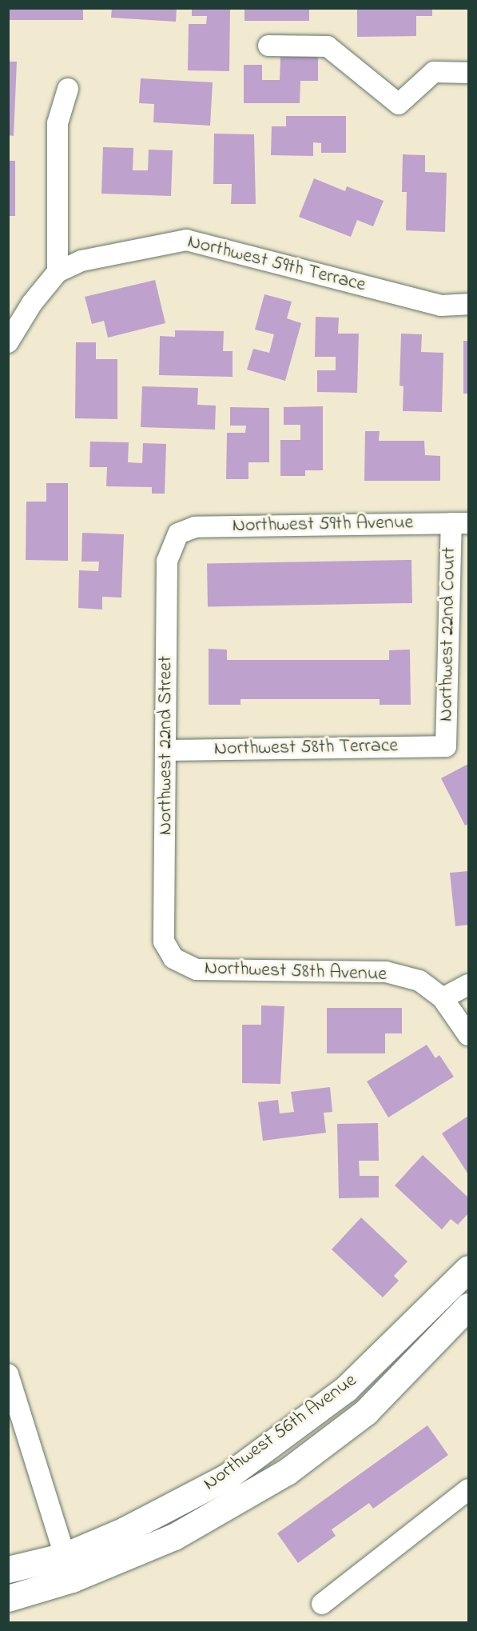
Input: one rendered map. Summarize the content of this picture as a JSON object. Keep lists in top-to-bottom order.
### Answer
{
  "streets": {
    "street": [
      "Northwest 59th Terrace",
      "Northwest 59th Avenue",
      "Northwest 22nd Court",
      "Northwest 22nd Street",
      "Northwest 58th Terrace",
      "Northwest 58th Avenue",
      "Northwest 56th Avenue"
    ]
  },
  "crossings": [
    ["Northwest 59th Avenue", "Northwest 22nd Court"],
    ["Northwest 59th Avenue", "Northwest 22nd Street"],
    ["Northwest 22nd Court", "Northwest 58th Terrace"],
    ["Northwest 22nd Street", "Northwest 58th Terrace"],
    ["Northwest 22nd Street", "Northwest 58th Avenue"]
  ]
}
